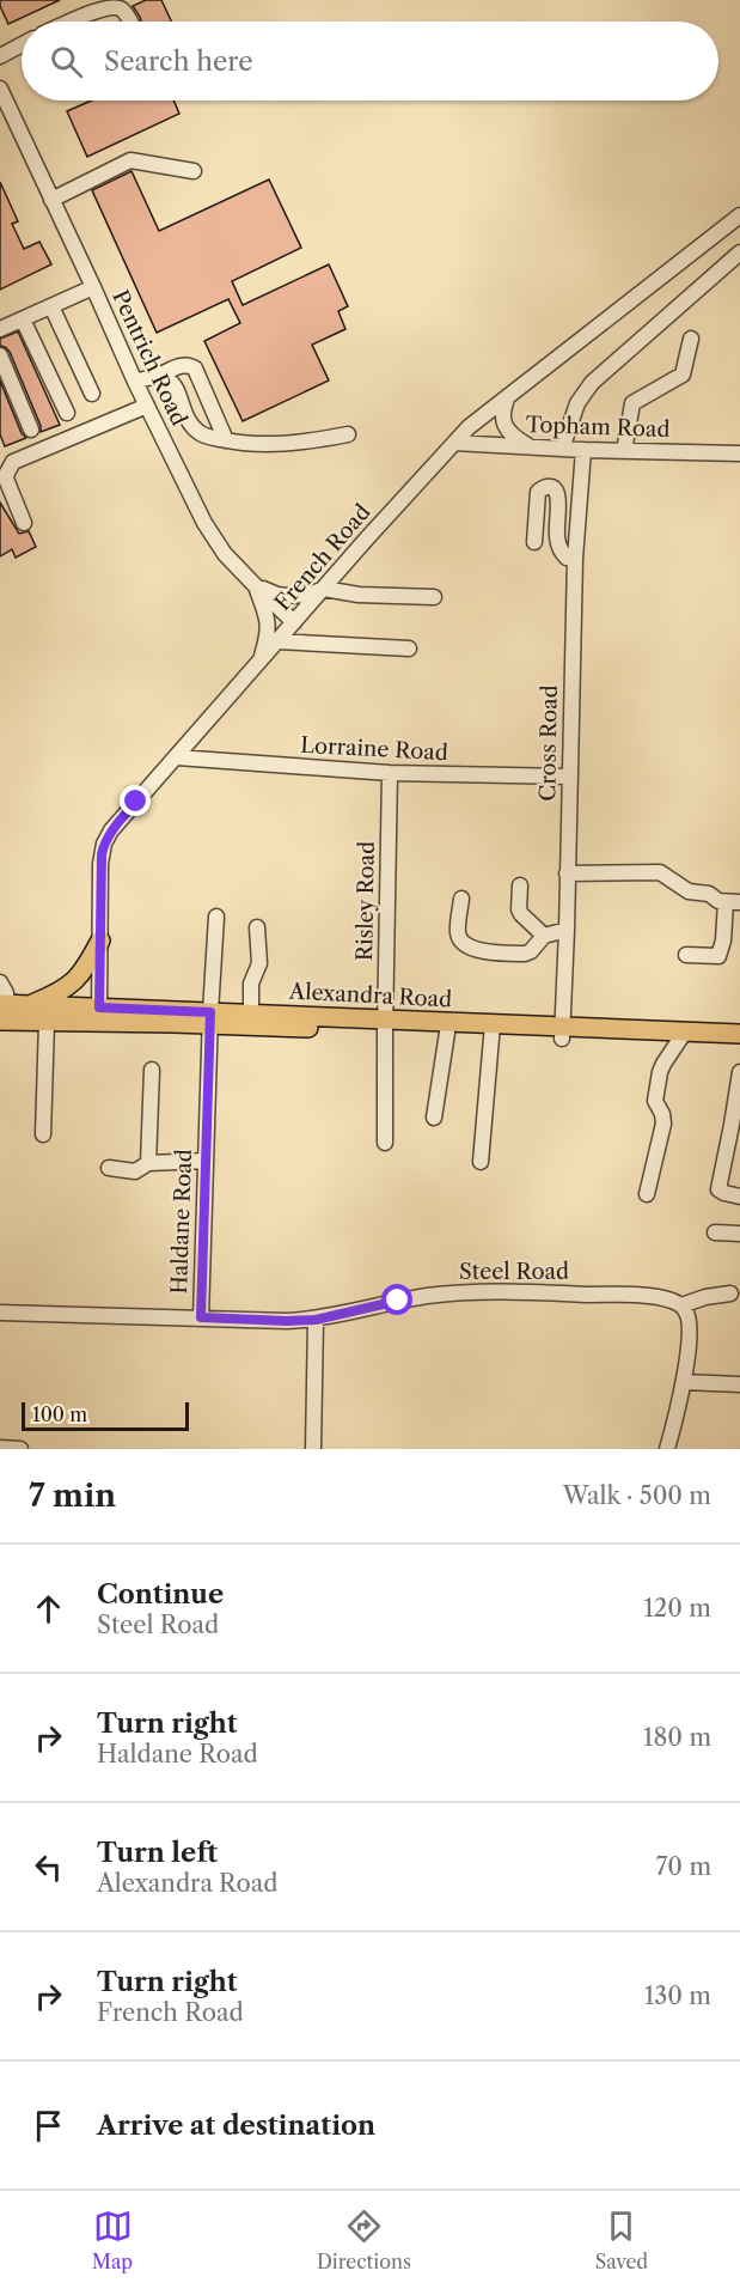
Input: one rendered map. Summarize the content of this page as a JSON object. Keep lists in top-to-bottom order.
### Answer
{
  "streets": {
    "main road": ["Alexandra Road"],
    "street": [
      "Pentrich Road",
      "Topham Road",
      "French Road",
      "Cross Road",
      "Lorraine Road",
      "Risley Road",
      "Haldane Road",
      "Steel Road"
    ]
  },
  "crossings": [
    ["Pentrich Road", "French Road"],
    ["Topham Road", "French Road"],
    ["Topham Road", "Cross Road"],
    ["French Road", "Lorraine Road"],
    ["French Road", "Alexandra Road"],
    ["Cross Road", "Lorraine Road"],
    ["Cross Road", "Alexandra Road"],
    ["Lorraine Road", "Risley Road"],
    ["Risley Road", "Alexandra Road"],
    ["Alexandra Road", "Haldane Road"],
    ["Haldane Road", "Steel Road"]
  ],
  "scale_bar": "100 m",
  "page": {
    "search": "Search here",
    "scale": "100 m",
    "heading": ["7 min", "Walk · 500 m"],
    "list": [
      ["Continue", "Steel Road", "120 m"],
      ["Turn right", "Haldane Road", "180 m"],
      ["Turn left", "Alexandra Road", "70 m"],
      ["Turn right", "French Road", "130 m"],
      "Arrive at destination"
    ],
    "nav": ["Map", "Directions", "Saved"]
  }
}
